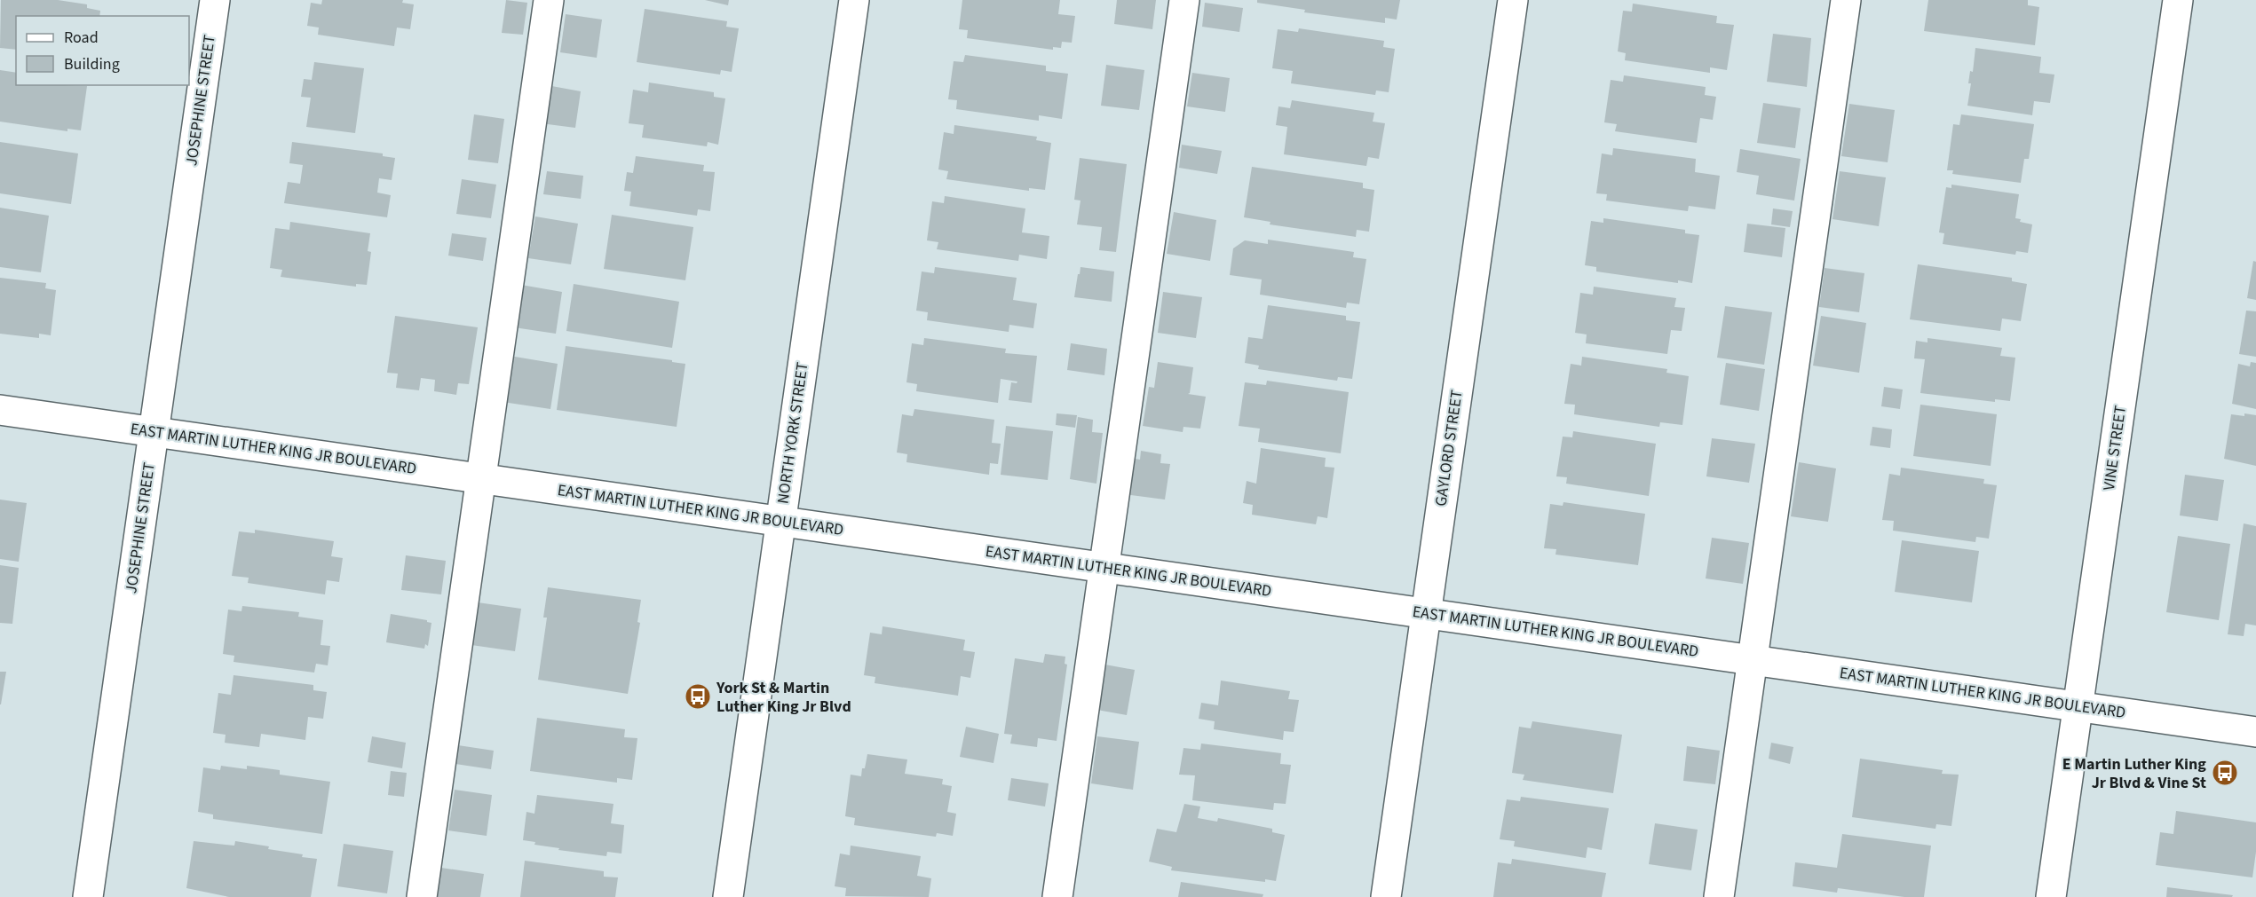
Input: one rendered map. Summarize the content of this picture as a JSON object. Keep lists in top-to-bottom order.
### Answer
{
  "streets": {
    "main road": [
      "JOSEPHINE STREET",
      "NORTH YORK STREET",
      "GAYLORD STREET",
      "VINE STREET",
      "EAST MARTIN LUTHER KING JR BOULEVARD"
    ]
  },
  "crossings": [
    ["JOSEPHINE STREET", "EAST MARTIN LUTHER KING JR BOULEVARD"],
    ["NORTH YORK STREET", "EAST MARTIN LUTHER KING JR BOULEVARD"],
    ["GAYLORD STREET", "EAST MARTIN LUTHER KING JR BOULEVARD"],
    ["VINE STREET", "EAST MARTIN LUTHER KING JR BOULEVARD"]
  ],
  "places": {
    "bus stop": ["York St & Martin Luther King Jr Blvd", "E Martin Luther King Jr Blvd & Vine St"]
  },
  "legend": ["Road", "Building"]
}
